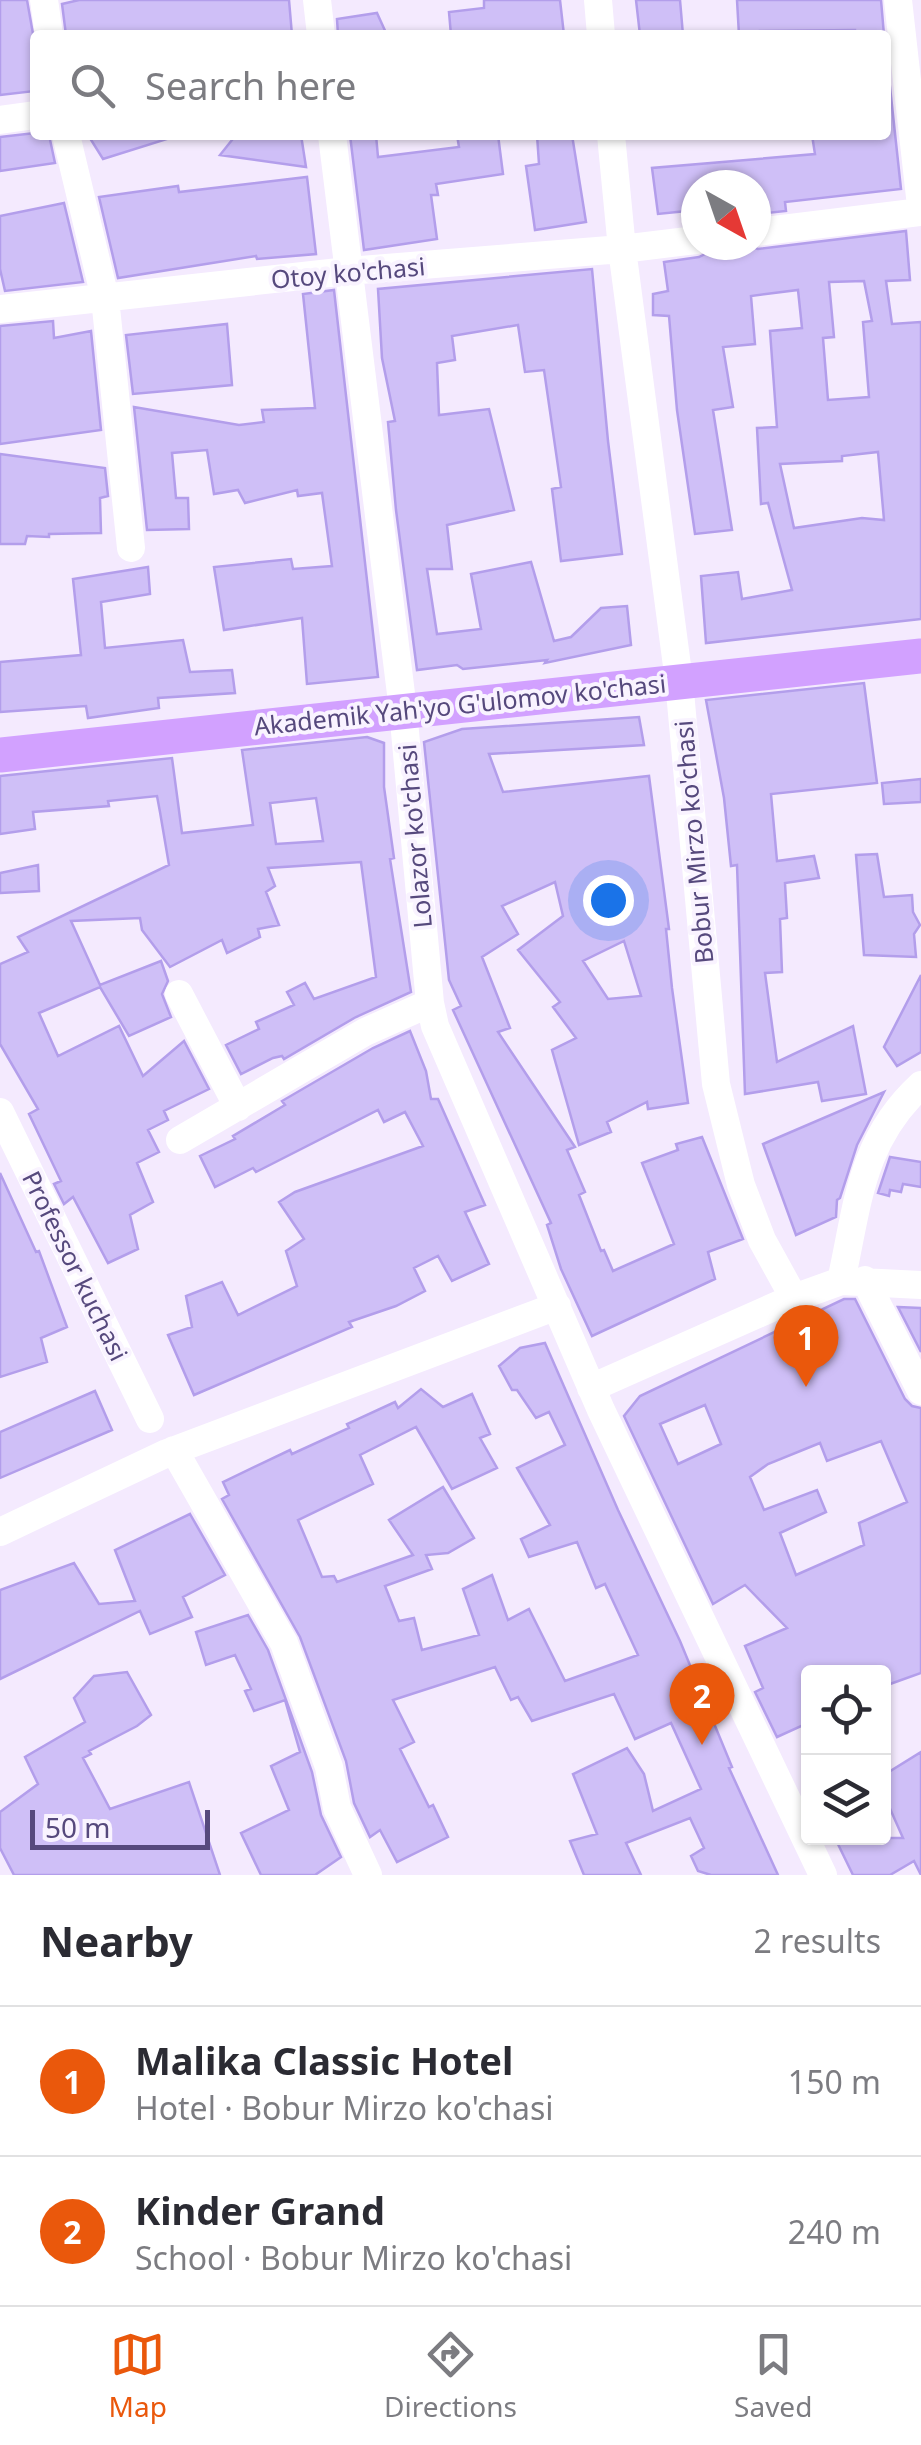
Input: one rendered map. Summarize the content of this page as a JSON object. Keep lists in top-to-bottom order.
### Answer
{
  "streets": {
    "main road": ["Akademik Yah'yo G'ulomov ko'chasi"],
    "street": [
      "Otoy ko'chasi",
      "Lolazor ko'chasi",
      "Bobur Mirzo ko'chasi",
      "Professor kuchasi"
    ]
  },
  "crossings": [
    ["Otoy ko'chasi", "Lolazor ko'chasi"],
    ["Otoy ko'chasi", "Bobur Mirzo ko'chasi"],
    ["Akademik Yah'yo G'ulomov ko'chasi", "Lolazor ko'chasi"],
    ["Akademik Yah'yo G'ulomov ko'chasi", "Bobur Mirzo ko'chasi"]
  ],
  "scale_bar": "50 m",
  "north": "bottom right",
  "page": {
    "search": "Search here",
    "pins": ["1", "2"],
    "scale": "50 m",
    "heading": ["Nearby", "2 results"],
    "list": [
      {
        "mark": "1",
        "name": "Malika Classic Hotel",
        "note": "Hotel · Bobur Mirzo ko'chasi",
        "value": "150 m"
      },
      {
        "mark": "2",
        "name": "Kinder Grand",
        "note": "School · Bobur Mirzo ko'chasi",
        "value": "240 m"
      }
    ],
    "nav": ["Map", "Directions", "Saved"]
  }
}
